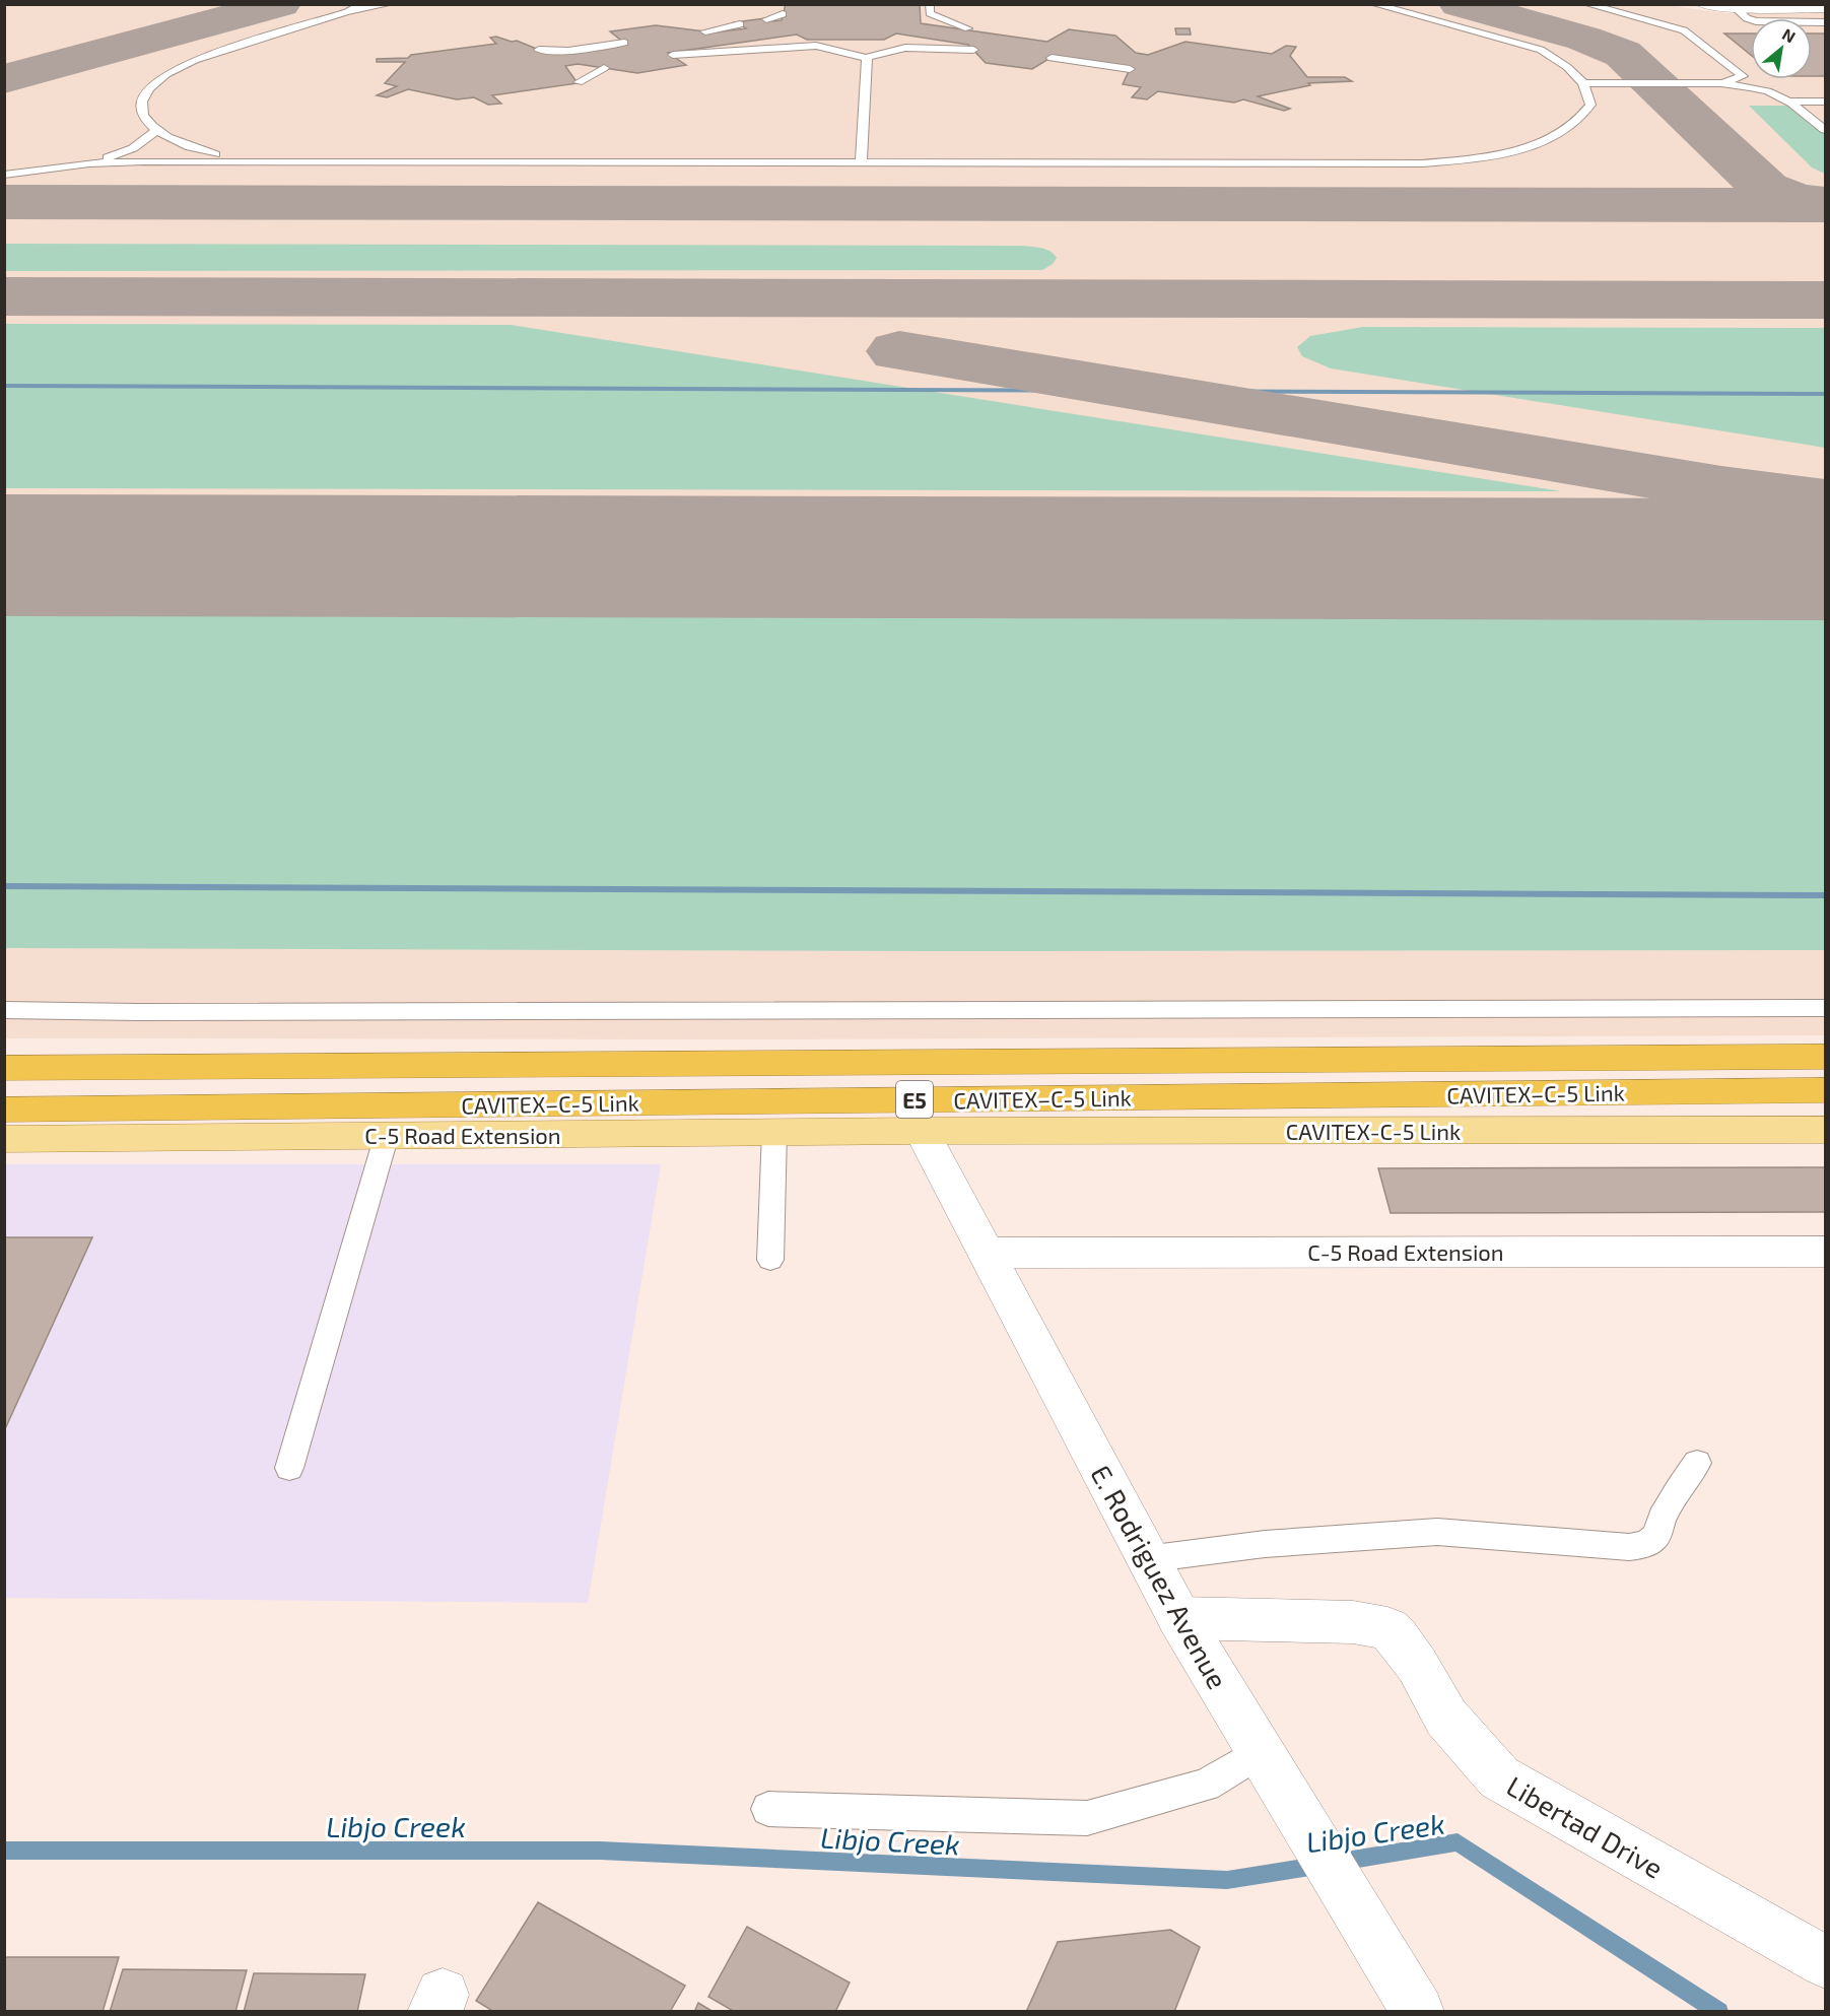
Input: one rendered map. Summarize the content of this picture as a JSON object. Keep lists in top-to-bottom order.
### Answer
{
  "streets": {
    "highway": ["CAVITEX–C-5 Link", "E5"],
    "main road": ["CAVITEX-C-5 Link", "C-5 Road Extension"],
    "street": ["E. Rodriguez Avenue", "Libertad Drive"]
  },
  "crossings": [
    ["CAVITEX-C-5 Link", "C-5 Road Extension"],
    ["CAVITEX-C-5 Link", "E. Rodriguez Avenue"],
    ["C-5 Road Extension", "E. Rodriguez Avenue"],
    ["E. Rodriguez Avenue", "Libertad Drive"]
  ],
  "water": ["Libjo Creek"],
  "north": "top right"
}
